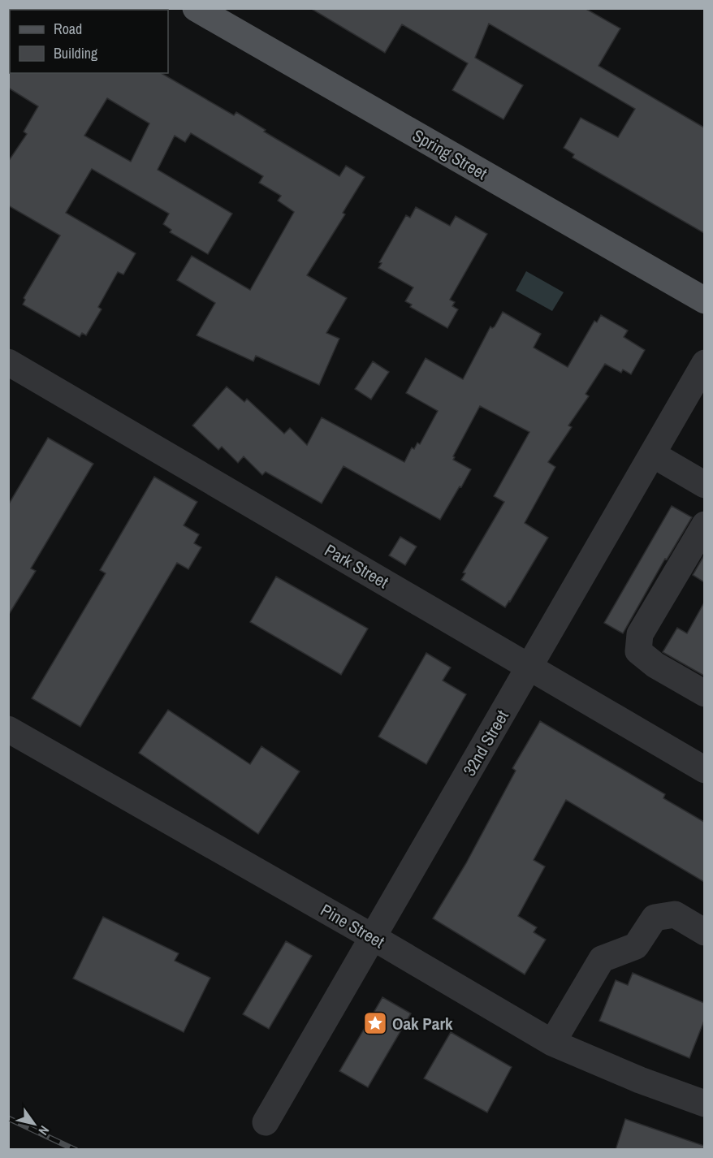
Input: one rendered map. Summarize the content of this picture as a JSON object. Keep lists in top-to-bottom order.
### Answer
{
  "streets": {
    "main road": ["Spring Street"],
    "street": ["Park Street", "32nd Street", "Pine Street"]
  },
  "crossings": [
    ["Park Street", "32nd Street"],
    ["32nd Street", "Pine Street"]
  ],
  "places": {
    "place": ["Oak Park"]
  },
  "legend": ["Road", "Building"],
  "north": "bottom right"
}
